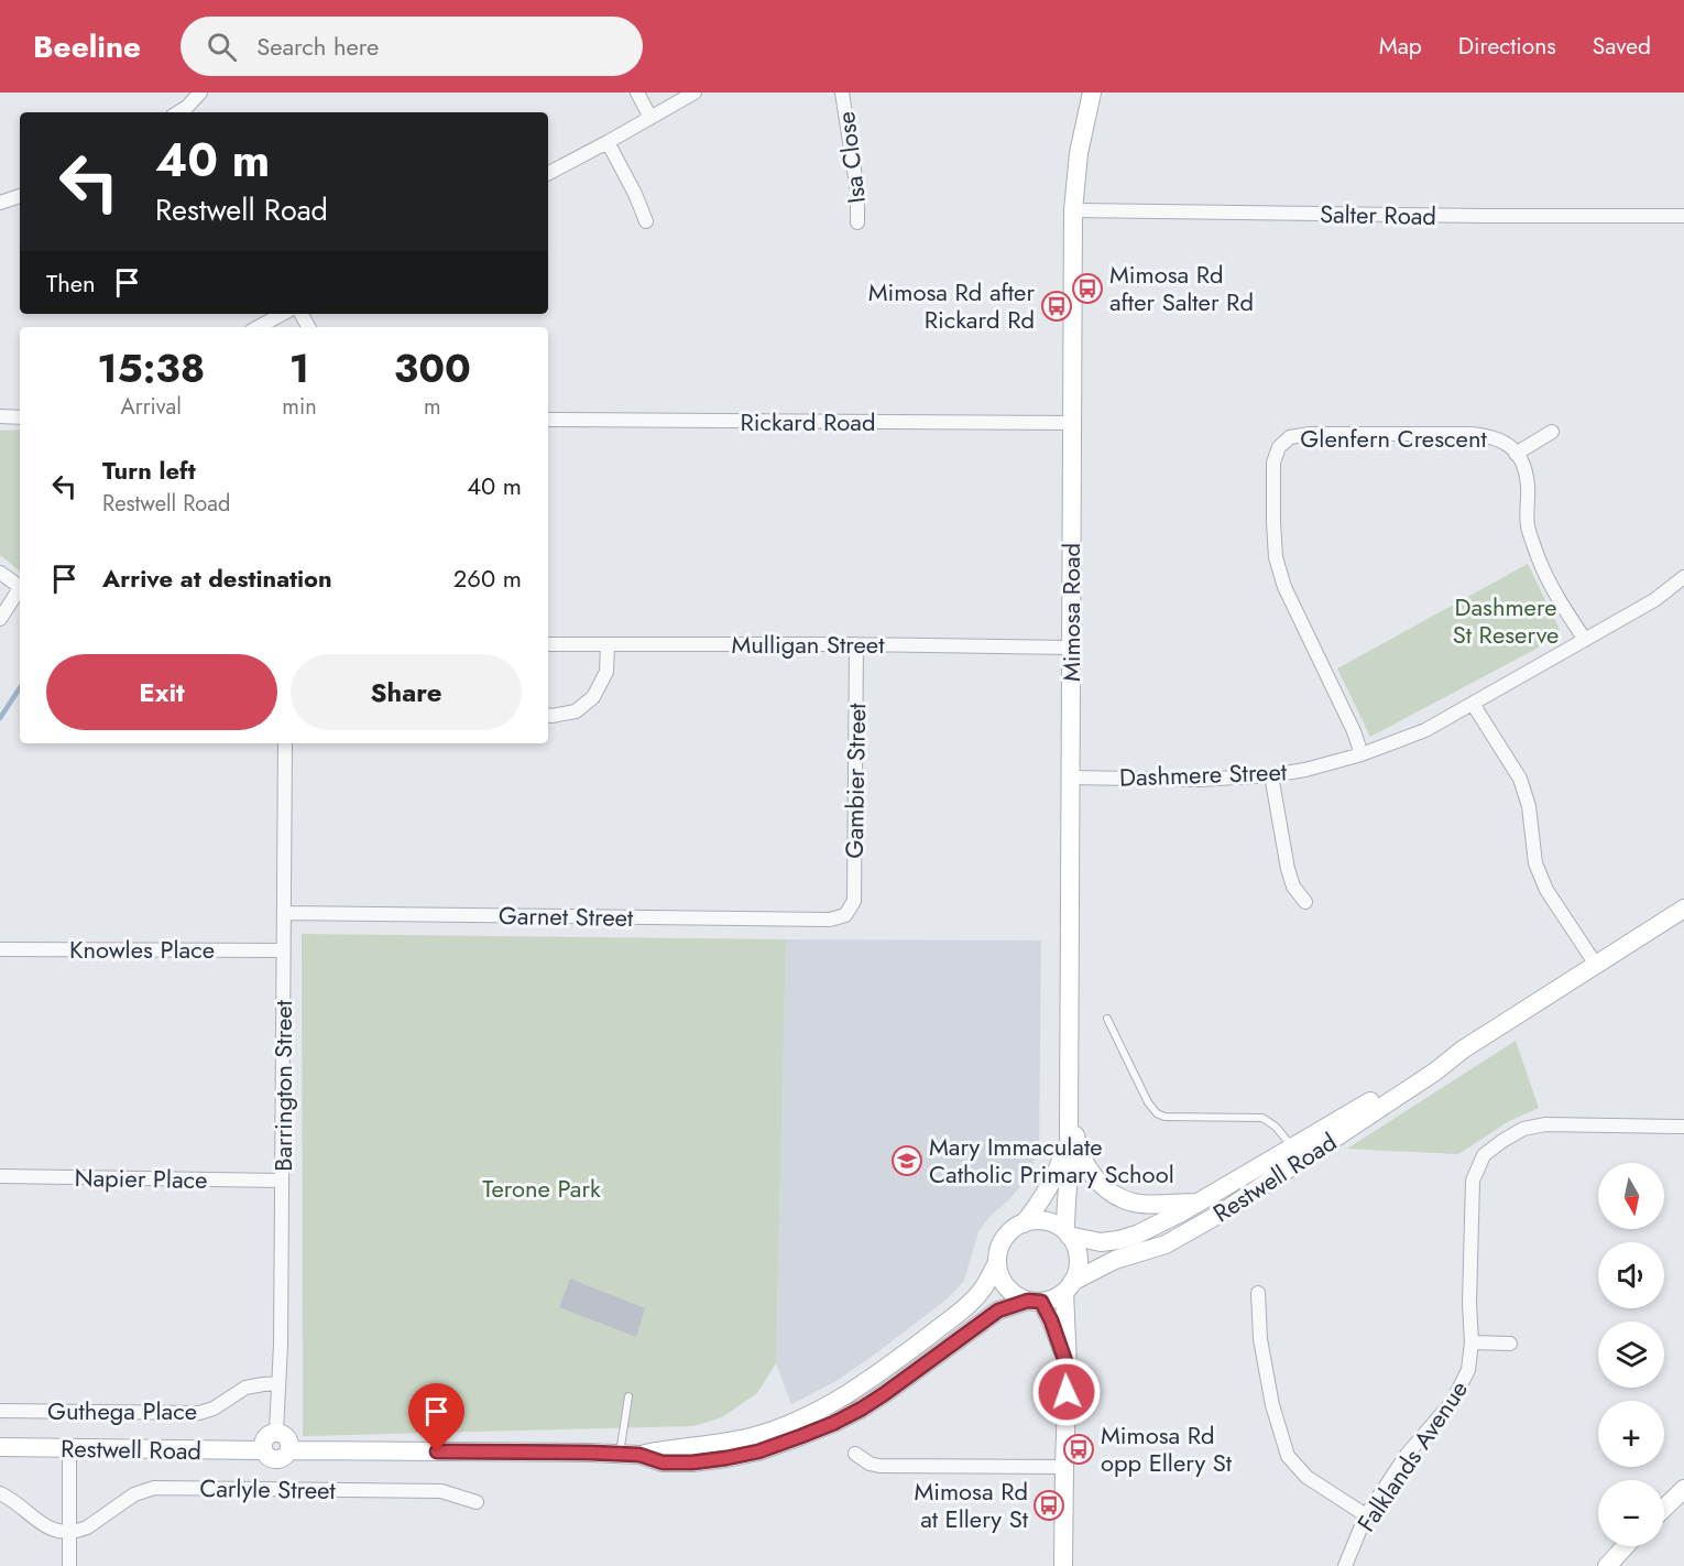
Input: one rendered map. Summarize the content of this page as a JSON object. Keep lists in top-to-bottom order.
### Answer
{
  "streets": {
    "main road": ["Mimosa Road", "Restwell Road"],
    "street": [
      "Isa Close",
      "Salter Road",
      "Rickard Road",
      "Glenfern Crescent",
      "Mulligan Street",
      "Dashmere Street",
      "Gambier Street",
      "Garnet Street",
      "Knowles Place",
      "Barrington Street",
      "Napier Place",
      "Guthega Place",
      "Falklands Avenue",
      "Carlyle Street"
    ]
  },
  "crossings": [
    ["Salter Road", "Mimosa Road"],
    ["Rickard Road", "Mimosa Road"],
    ["Glenfern Crescent", "Dashmere Street"],
    ["Mimosa Road", "Mulligan Street"],
    ["Mimosa Road", "Dashmere Street"],
    ["Mimosa Road", "Restwell Road"],
    ["Mulligan Street", "Gambier Street"],
    ["Gambier Street", "Garnet Street"],
    ["Garnet Street", "Barrington Street"],
    ["Knowles Place", "Barrington Street"],
    ["Barrington Street", "Restwell Road"],
    ["Barrington Street", "Napier Place"],
    ["Barrington Street", "Guthega Place"]
  ],
  "parks": ["Dashmere St Reserve", "Terone Park"],
  "places": {
    "bus stop": [
      "Mimosa Rd after Salter Rd",
      "Mimosa Rd after Rickard Rd",
      "Mimosa Rd opp Ellery St",
      "Mimosa Rd at Ellery St"
    ],
    "school or university": ["Mary Immaculate Catholic Primary School"]
  },
  "north": "bottom",
  "page": {
    "header": "Beeline",
    "search": "Search here",
    "nav": ["Map", "Directions", "Saved"],
    "turn": ["40 m", "Restwell Road"],
    "then": "Then",
    "eta": [
      "15:38",
      "Arrival",
      "1",
      "min",
      "300",
      "m"
    ],
    "list": [
      {
        "name": "Turn left",
        "note": "Restwell Road",
        "value": "40 m"
      },
      {
        "name": "Arrive at destination",
        "value": "260 m"
      }
    ],
    "buttons": ["Exit", "Share"],
    "map_buttons": ["+", "−"]
  }
}
